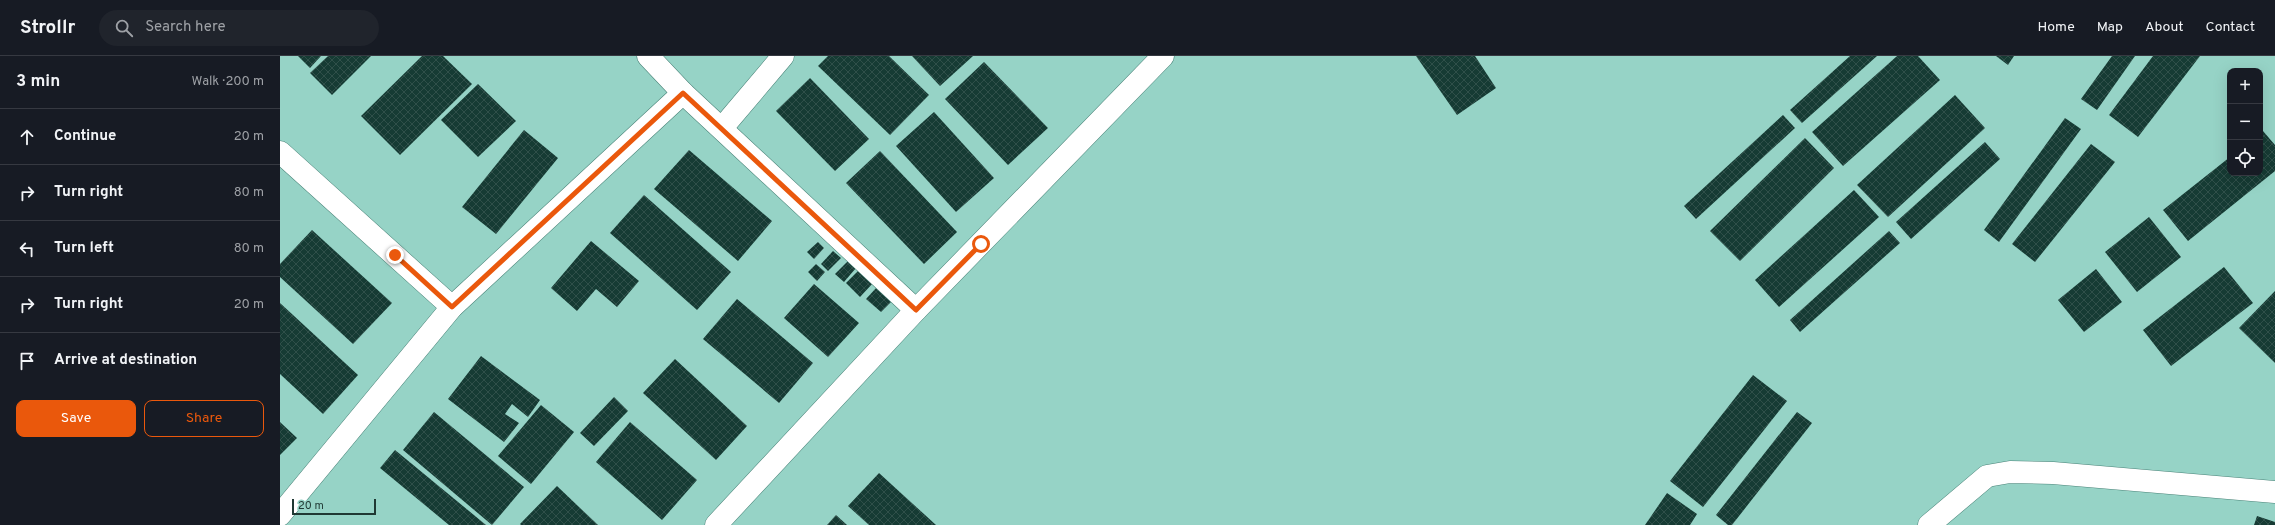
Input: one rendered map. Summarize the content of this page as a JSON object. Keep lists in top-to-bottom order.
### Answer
{
  "scale_bar": "20 m",
  "page": {
    "header": "Strollr",
    "search": "Search here",
    "nav": [
      "Home",
      "Map",
      "About",
      "Contact"
    ],
    "heading": ["3 min", "Walk · 200 m"],
    "map_buttons": ["+", "−"],
    "list": [
      ["Continue", "20 m"],
      ["Turn right", "80 m"],
      ["Turn left", "80 m"],
      ["Turn right", "20 m"],
      "Arrive at destination"
    ],
    "buttons": ["Save", "Share"],
    "scale": "20 m"
  }
}
